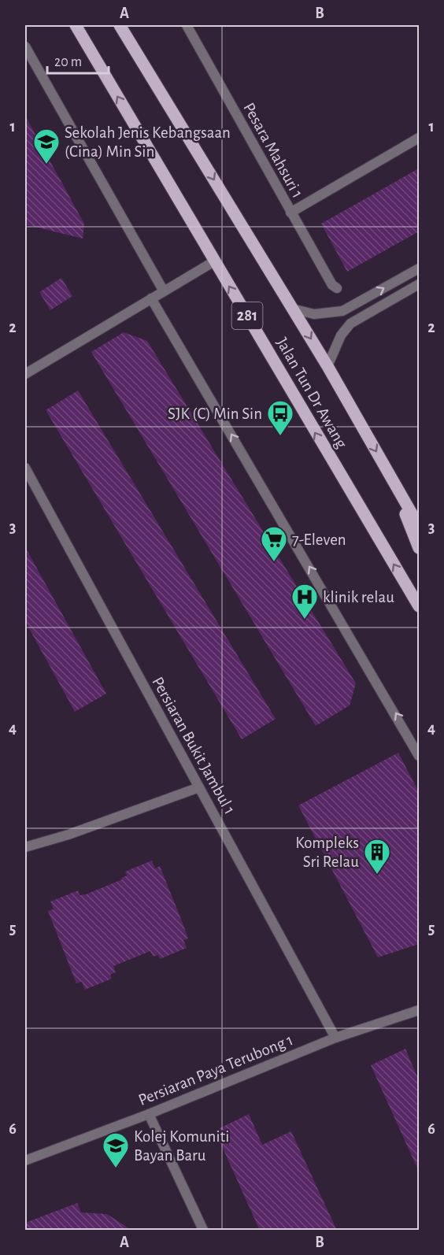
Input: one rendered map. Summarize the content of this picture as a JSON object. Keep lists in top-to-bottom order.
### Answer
{
  "streets": {
    "main road": ["281", "Jalan Tun Dr Awang"],
    "street": ["Pesara Mahsuri 1", "Persiaran Bukit Jambul 1", "Persiaran Paya Terubong 1"]
  },
  "crossings": [
    ["Persiaran Bukit Jambul 1", "Persiaran Paya Terubong 1"]
  ],
  "places": {
    "school or university": ["Sekolah Jenis Kebangsaan (Cina) Min Sin", "Kolej Komuniti Bayan Baru"],
    "bus stop": ["SJK (C) Min Sin"],
    "supermarket": ["7-Eleven"],
    "hospital": ["klinik relau"],
    "building": ["Kompleks Sri Relau"]
  },
  "scale_bar": "20 m",
  "grid": {
    "columns": ["A", "B"],
    "rows": [
      "1",
      "2",
      "3",
      "4",
      "5",
      "6"
    ]
  }
}
